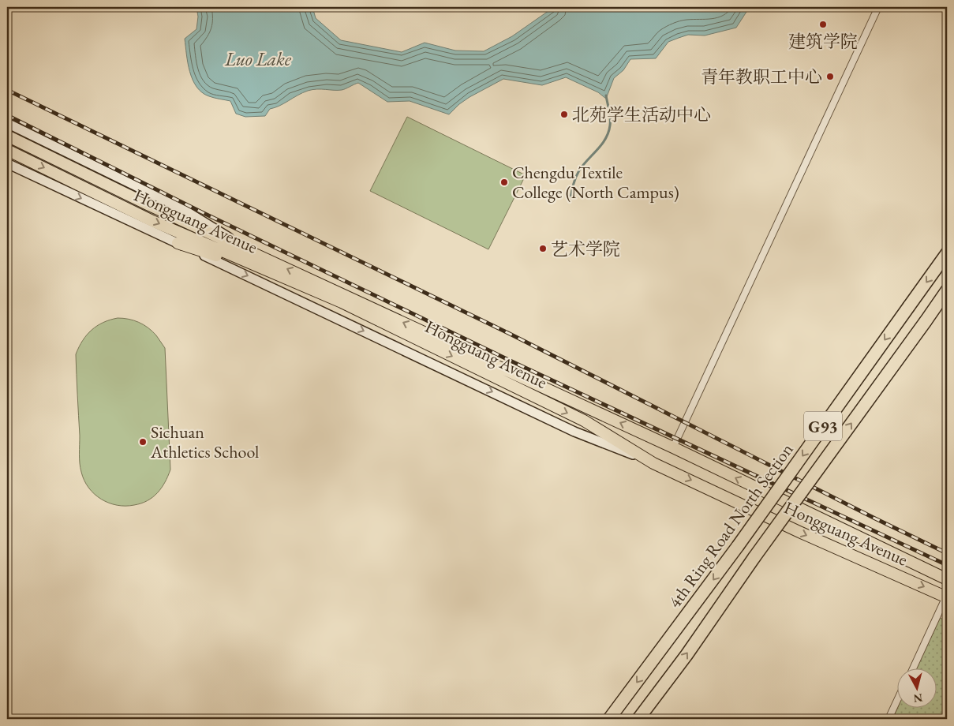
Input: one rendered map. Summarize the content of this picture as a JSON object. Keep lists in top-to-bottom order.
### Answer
{
  "streets": {
    "highway": ["Hongguang Avenue", "G93", "4th Ring Road North Section"]
  },
  "water": ["Luo Lake"],
  "places": [
    "建筑学院",
    "青年教职工中心",
    "北苑学生活动中心",
    "Chengdu Textile College (North Campus)",
    "艺术学院",
    "Sichuan Athletics School"
  ],
  "north": "bottom"
}
